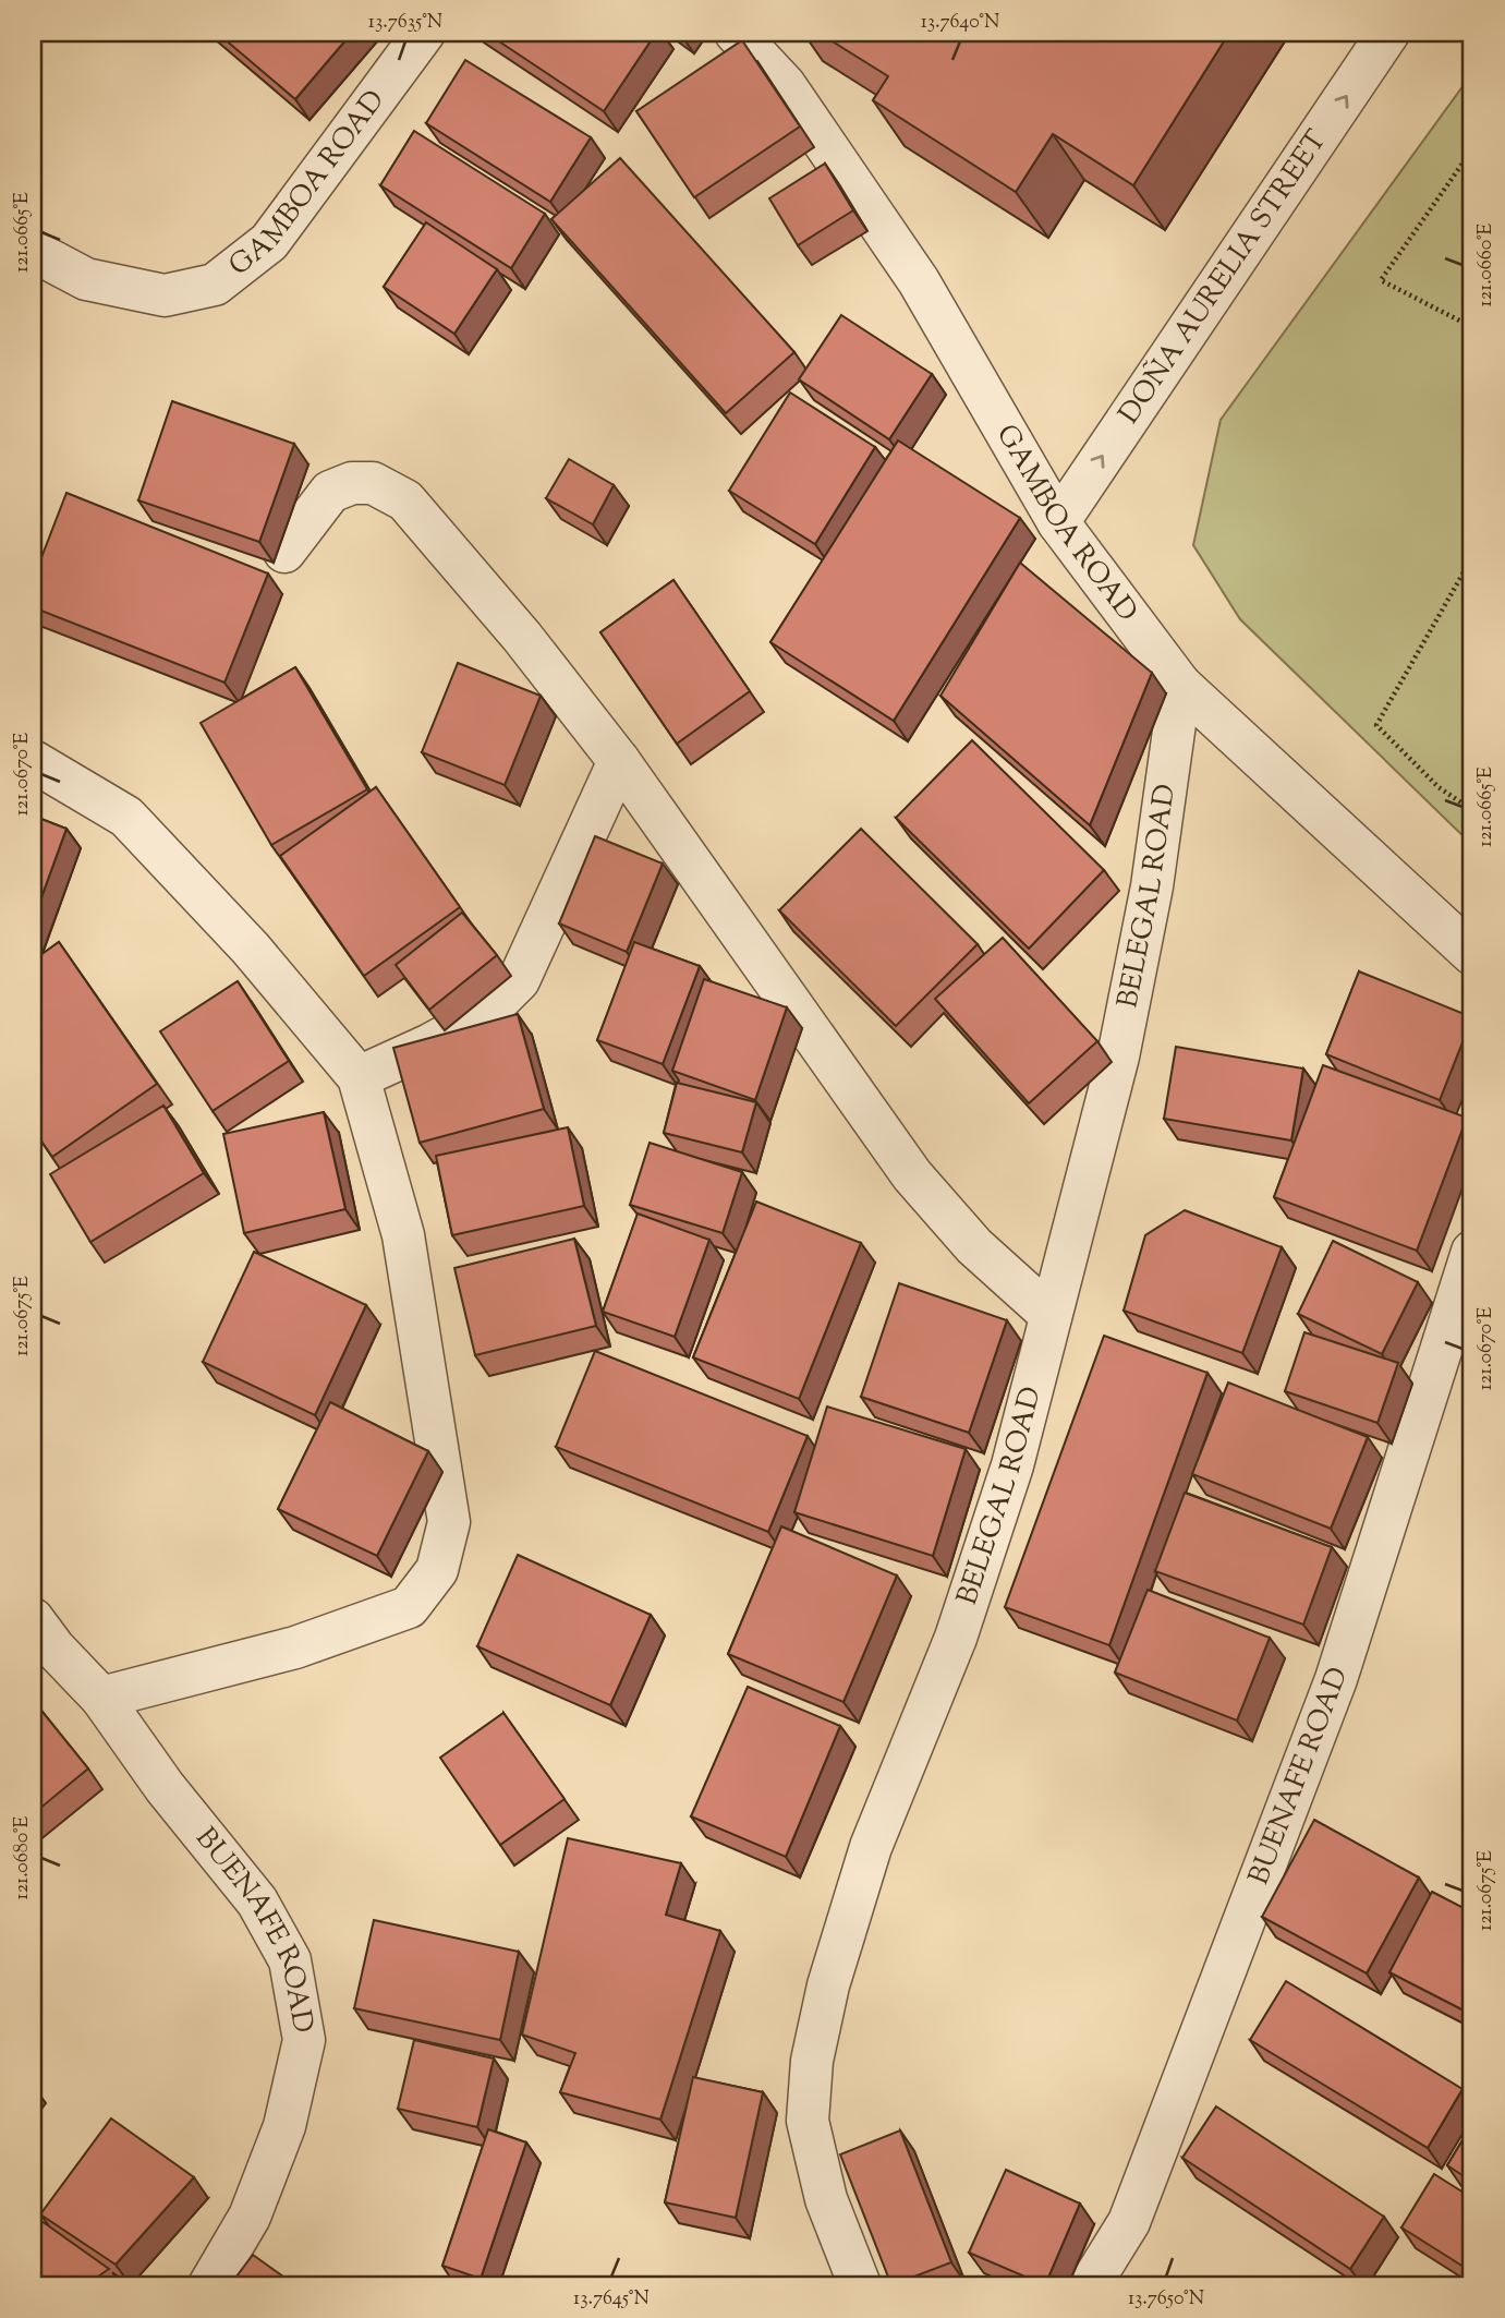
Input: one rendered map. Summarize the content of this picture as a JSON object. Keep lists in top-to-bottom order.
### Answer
{
  "streets": {
    "street": [
      "GAMBOA ROAD",
      "DOÑA AURELIA STREET",
      "BELEGAL ROAD",
      "BUENAFE ROAD"
    ]
  },
  "crossings": [
    ["GAMBOA ROAD", "DOÑA AURELIA STREET"],
    ["GAMBOA ROAD", "BELEGAL ROAD"]
  ],
  "one_way": ["DOÑA AURELIA STREET"],
  "coordinates": [
    "13.7635°N",
    "13.7640°N",
    "121.0665°E",
    "121.0660°E",
    "121.0670°E",
    "121.0675°E",
    "121.0680°E",
    "13.7645°N",
    "13.7650°N"
  ]
}
